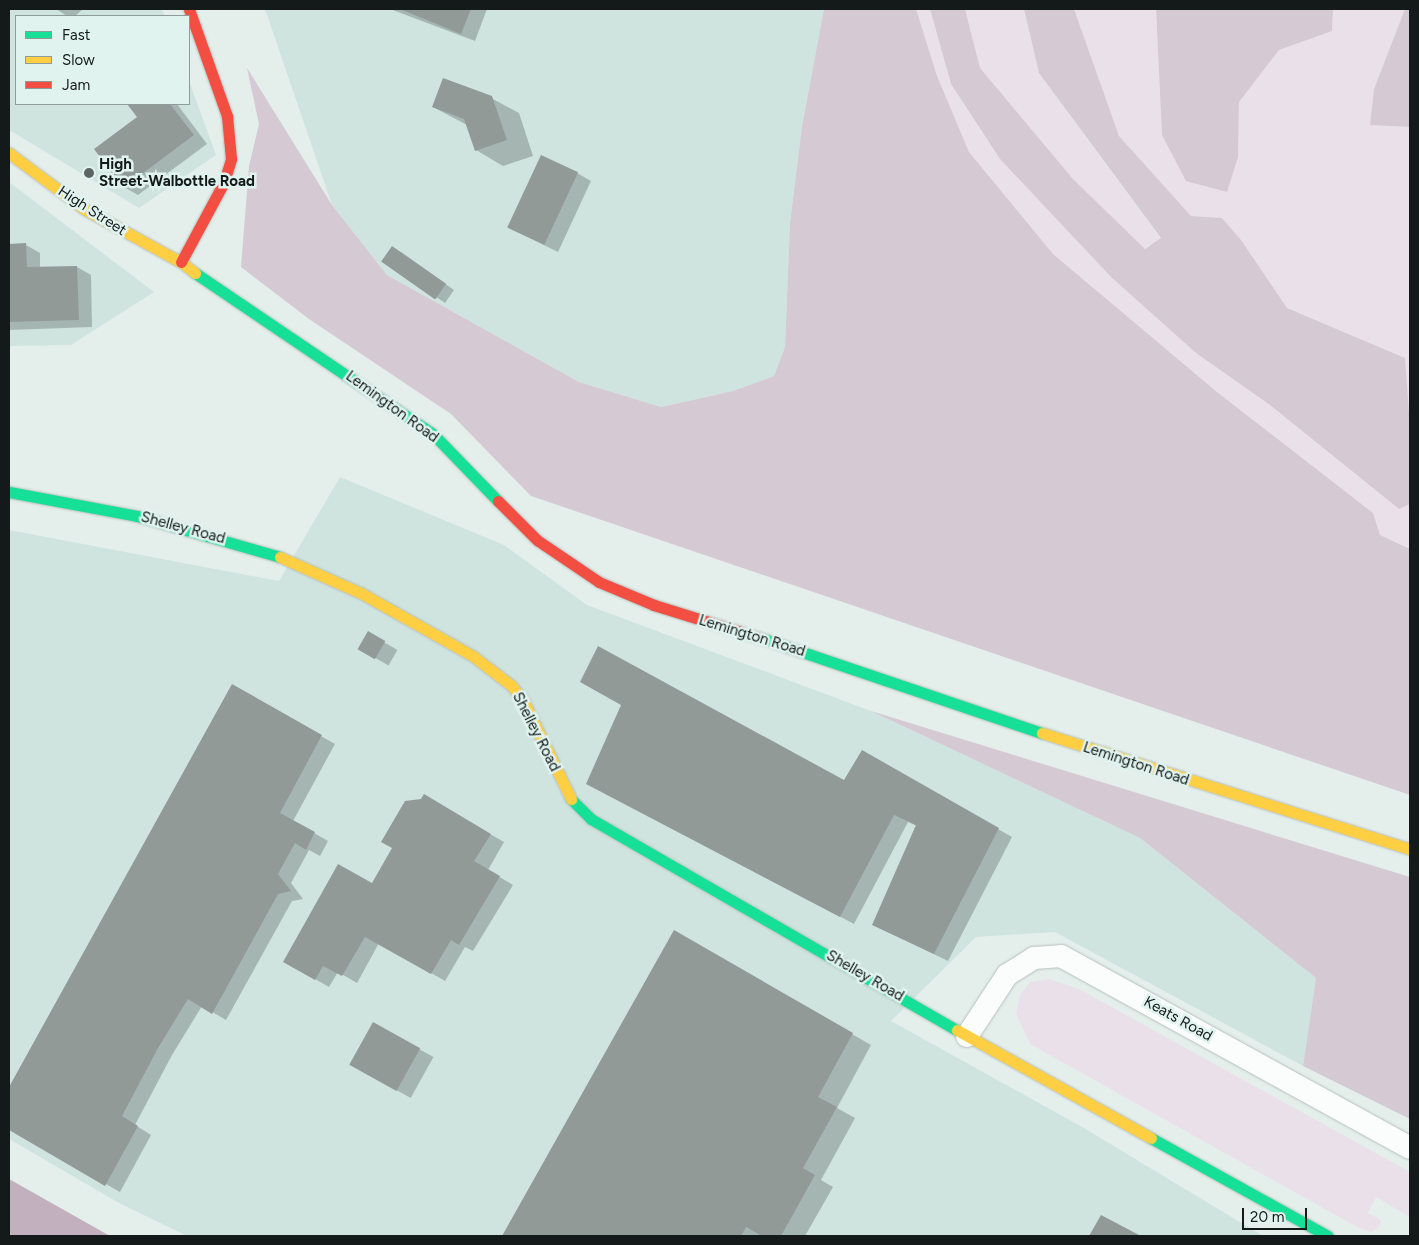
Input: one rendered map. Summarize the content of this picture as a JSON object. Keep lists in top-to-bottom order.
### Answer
{
  "streets": {
    "street": [
      "High Street",
      "Lemington Road",
      "Shelley Road",
      "Keats Road"
    ]
  },
  "crossings": [
    ["High Street", "Lemington Road"],
    ["Shelley Road", "Keats Road"]
  ],
  "places": ["High Street-Walbottle Road"],
  "legend": ["Fast", "Slow", "Jam"],
  "scale_bar": "20 m"
}
